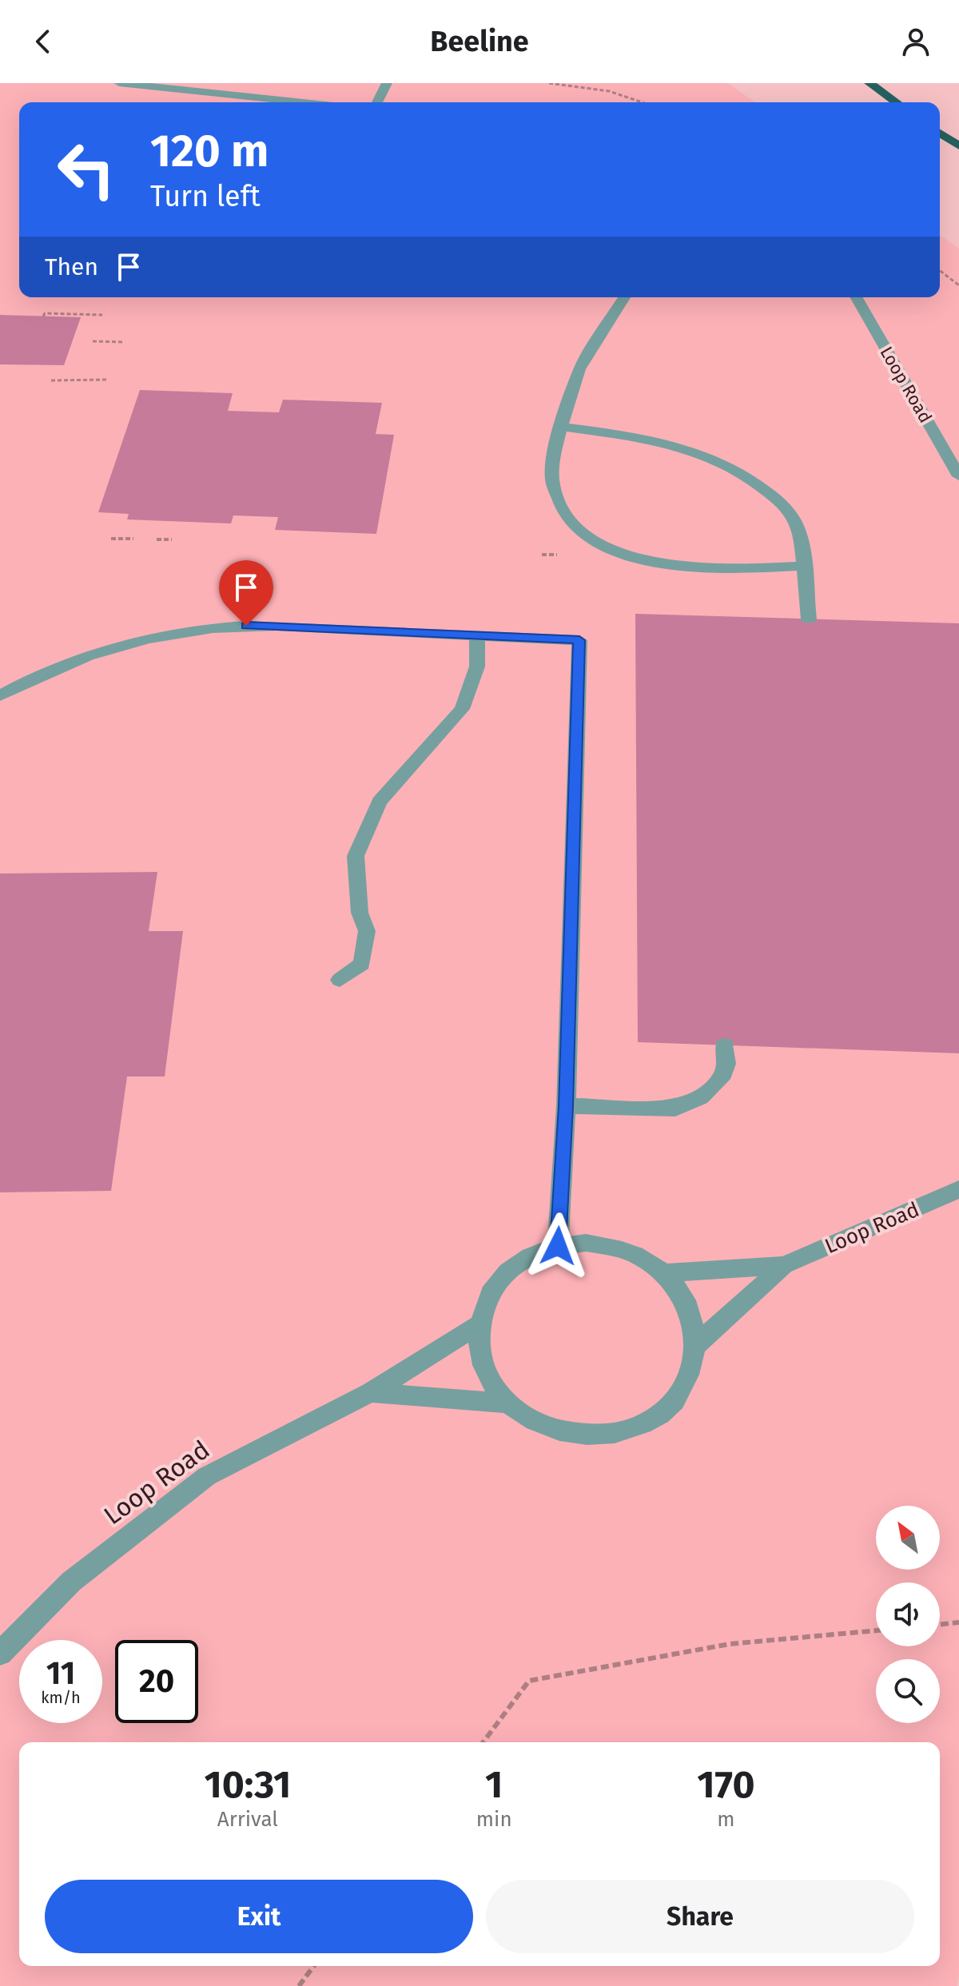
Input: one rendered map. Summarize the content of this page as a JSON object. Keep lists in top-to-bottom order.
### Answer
{
  "streets": {
    "lane": ["Loop Road"]
  },
  "north": "top left",
  "page": {
    "header": "Beeline",
    "turn": ["120 m", "Turn left"],
    "then": "Then",
    "speed": "11 km/h",
    "limit": "20",
    "eta": [
      "10:31",
      "Arrival",
      "1",
      "min",
      "170",
      "m"
    ],
    "buttons": ["Exit", "Share"]
  }
}
